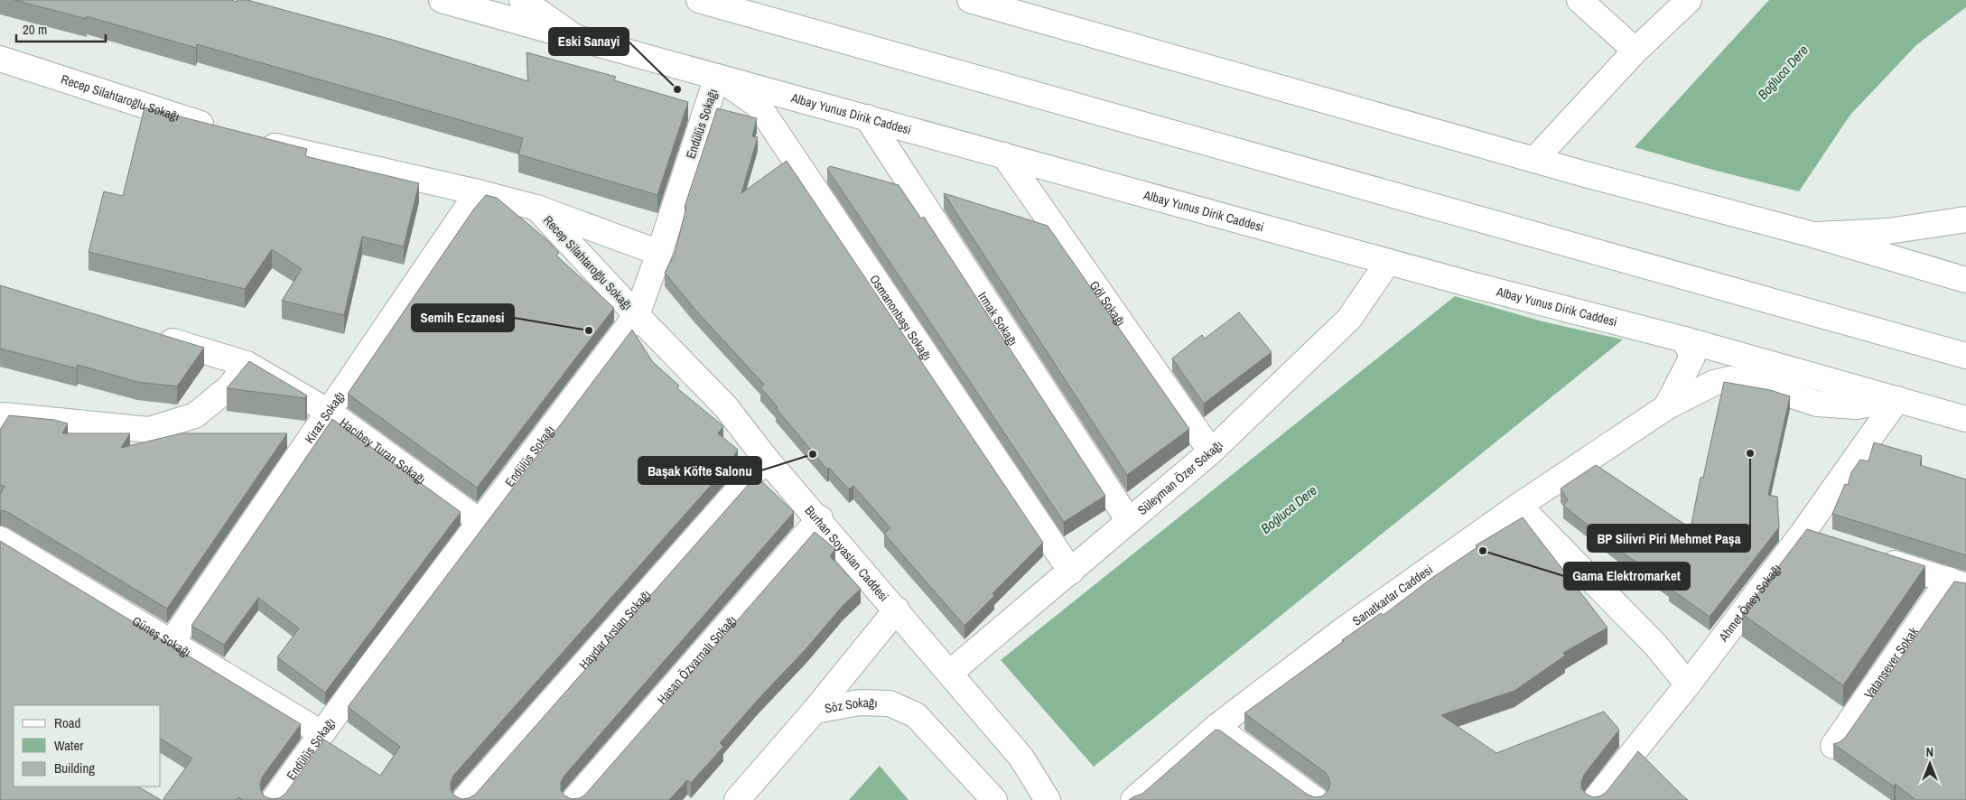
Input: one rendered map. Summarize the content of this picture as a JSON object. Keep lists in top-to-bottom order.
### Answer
{
  "streets": {
    "main road": [
      "Recep Silahtaroğlu Sokağı",
      "Albay Yunus Dirik Caddesi",
      "Endülüs Sokağı",
      "Göl Sokağı",
      "Osmanonbaşı Sokağı",
      "Irmak Sokağı",
      "Kiraz Sokağı",
      "Hacıbey Turan Sokağı",
      "Süleyman Özer Sokağı",
      "Burhan Soyaslan Caddesi",
      "Sanatkarlar Caddesi",
      "Ahmet Öney Sokağı",
      "Haydar Arslan Sokağı",
      "Güneş Sokağı",
      "Hasan Özvarnalı Sokağı",
      "Vatansever Sokak",
      "Söz Sokağı"
    ]
  },
  "crossings": [
    ["Recep Silahtaroğlu Sokağı", "Endülüs Sokağı"],
    ["Recep Silahtaroğlu Sokağı", "Burhan Soyaslan Caddesi"],
    ["Albay Yunus Dirik Caddesi", "Endülüs Sokağı"],
    ["Albay Yunus Dirik Caddesi", "Göl Sokağı"],
    ["Albay Yunus Dirik Caddesi", "Osmanonbaşı Sokağı"],
    ["Albay Yunus Dirik Caddesi", "Irmak Sokağı"],
    ["Albay Yunus Dirik Caddesi", "Süleyman Özer Sokağı"],
    ["Albay Yunus Dirik Caddesi", "Sanatkarlar Caddesi"],
    ["Albay Yunus Dirik Caddesi", "Ahmet Öney Sokağı"],
    ["Endülüs Sokağı", "Osmanonbaşı Sokağı"],
    ["Endülüs Sokağı", "Hacıbey Turan Sokağı"],
    ["Endülüs Sokağı", "Burhan Soyaslan Caddesi"],
    ["Endülüs Sokağı", "Güneş Sokağı"],
    ["Göl Sokağı", "Süleyman Özer Sokağı"],
    ["Osmanonbaşı Sokağı", "Süleyman Özer Sokağı"],
    ["Irmak Sokağı", "Süleyman Özer Sokağı"],
    ["Kiraz Sokağı", "Hacıbey Turan Sokağı"],
    ["Kiraz Sokağı", "Güneş Sokağı"],
    ["Süleyman Özer Sokağı", "Burhan Soyaslan Caddesi"],
    ["Burhan Soyaslan Caddesi", "Haydar Arslan Sokağı"],
    ["Burhan Soyaslan Caddesi", "Hasan Özvarnalı Sokağı"],
    ["Sanatkarlar Caddesi", "Ahmet Öney Sokağı"]
  ],
  "water": ["Boğluca Dere"],
  "places": [
    "Eski Sanayi",
    "Semih Eczanesi",
    "BP Silivri Piri Mehmet Paşa",
    "Başak Köfte Salonu",
    "Gama Elektromarket"
  ],
  "legend": ["Road", "Water", "Building"],
  "scale_bar": "20 m",
  "north": "top"
}
